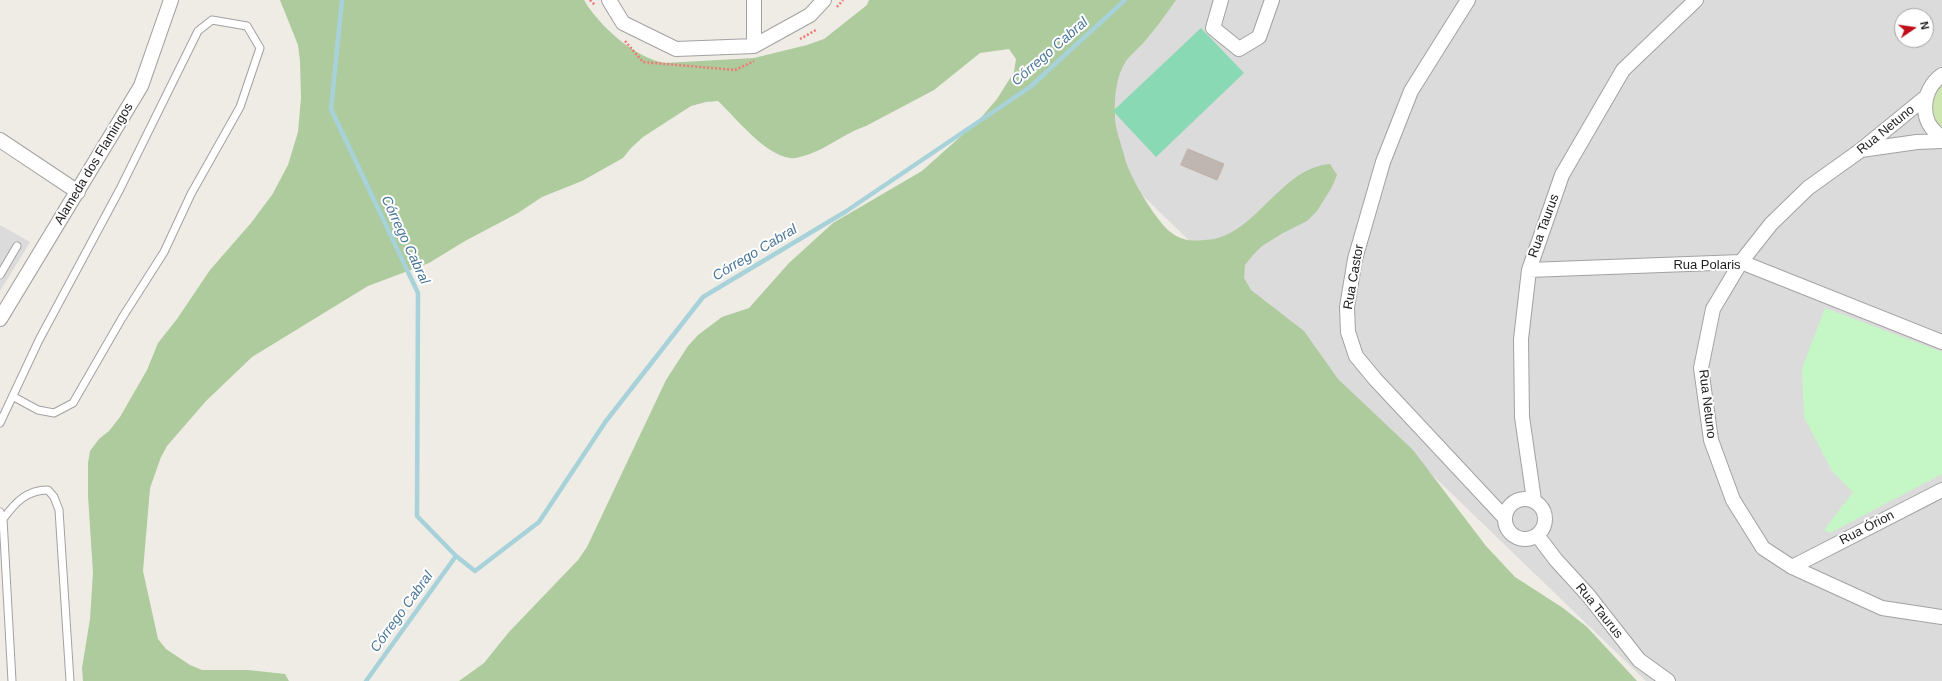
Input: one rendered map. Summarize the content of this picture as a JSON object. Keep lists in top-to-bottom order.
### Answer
{
  "streets": {
    "street": [
      "Rua Netuno",
      "Alameda dos Flamingos",
      "Rua Taurus",
      "Rua Polaris",
      "Rua Castor",
      "Rua Órion"
    ]
  },
  "crossings": [
    ["Rua Netuno", "Rua Polaris"],
    ["Rua Netuno", "Rua Órion"],
    ["Rua Taurus", "Rua Polaris"],
    ["Rua Taurus", "Rua Castor"]
  ],
  "water": ["Córrego Cabral"],
  "north": "right"
}
